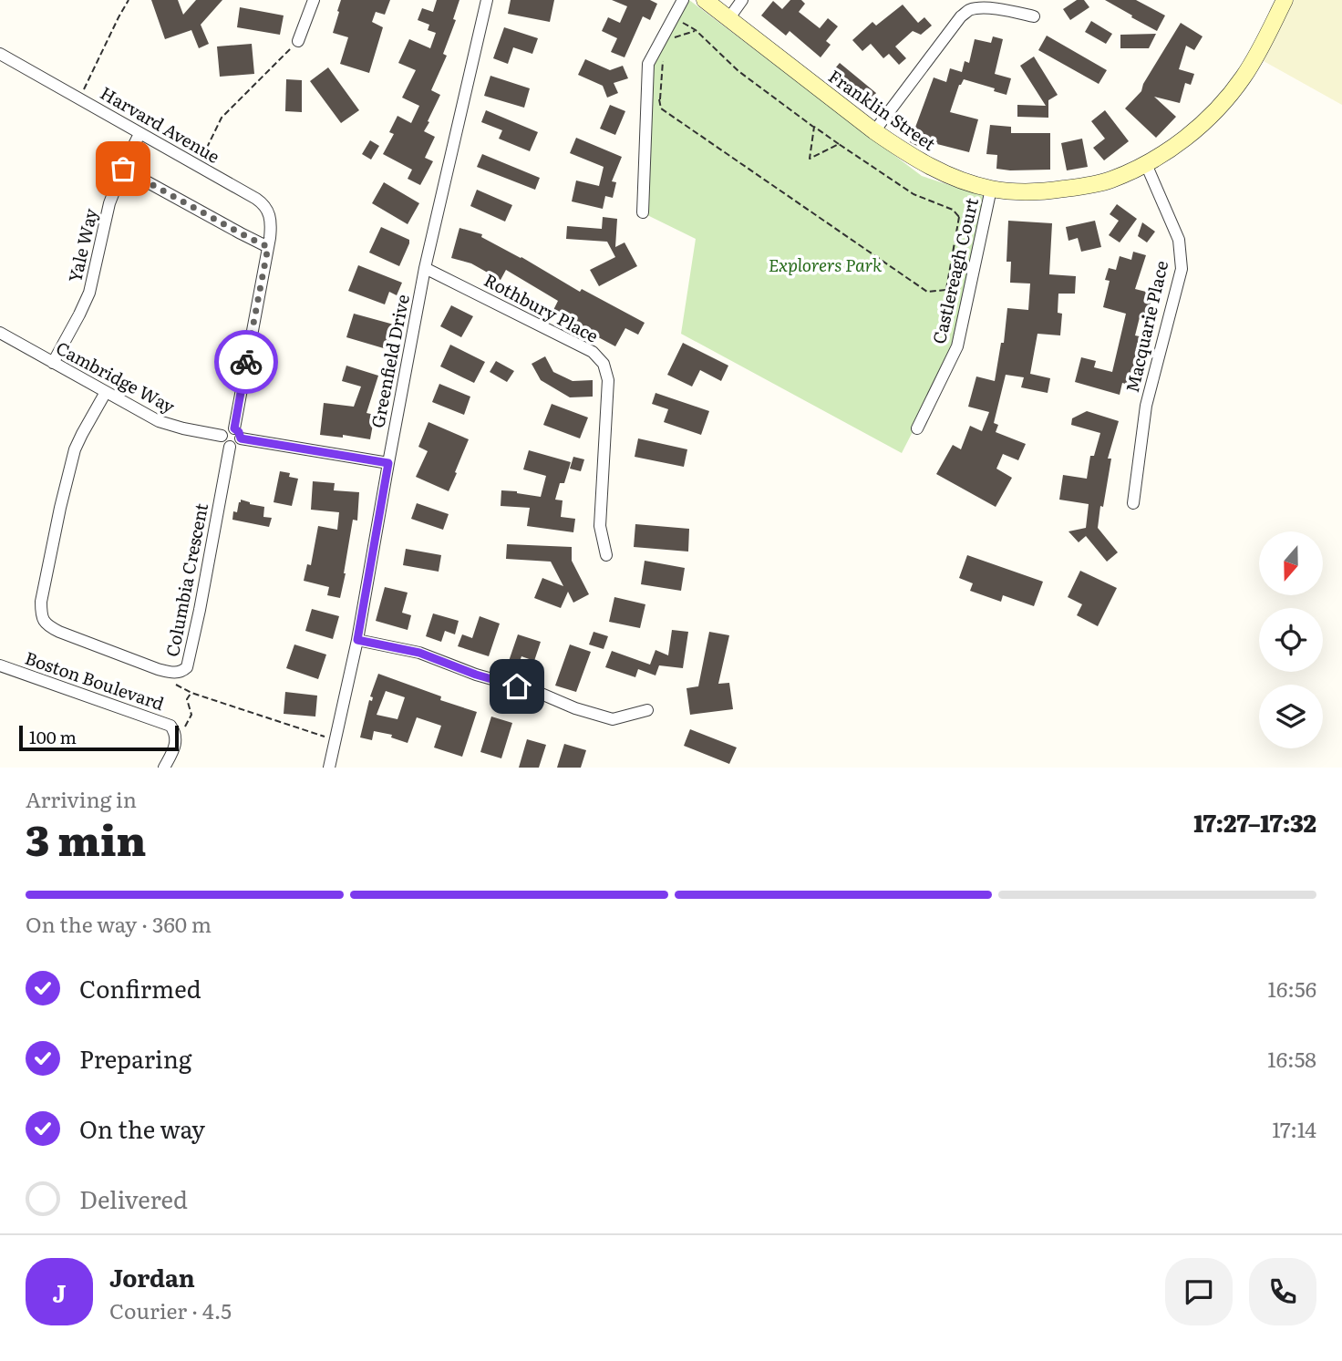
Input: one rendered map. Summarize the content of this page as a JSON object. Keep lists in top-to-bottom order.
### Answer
{
  "streets": {
    "street": [
      "Franklin Street",
      "Harvard Avenue",
      "Yale Way",
      "Castlereagh Court",
      "Rothbury Place",
      "Macquarie Place",
      "Greenfield Drive",
      "Cambridge Way",
      "Columbia Crescent",
      "Boston Boulevard"
    ]
  },
  "crossings": [
    ["Franklin Street", "Castlereagh Court"],
    ["Franklin Street", "Macquarie Place"],
    ["Harvard Avenue", "Yale Way"],
    ["Harvard Avenue", "Cambridge Way"],
    ["Harvard Avenue", "Columbia Crescent"],
    ["Yale Way", "Cambridge Way"],
    ["Rothbury Place", "Greenfield Drive"],
    ["Cambridge Way", "Columbia Crescent"]
  ],
  "parks": ["Explorers Park"],
  "scale_bar": "100 m",
  "north": "bottom",
  "page": {
    "scale": "100 m",
    "heading": ["3 min", "Arriving in", "17:27–17:32"],
    "panel": ["Jordan", "Courier · 4.5"],
    "bar": "On the way · 360 m",
    "list": [
      ["Confirmed", "16:56"],
      ["Preparing", "16:58"],
      ["On the way", "17:14"],
      "Delivered"
    ],
    "round": "J"
  }
}
